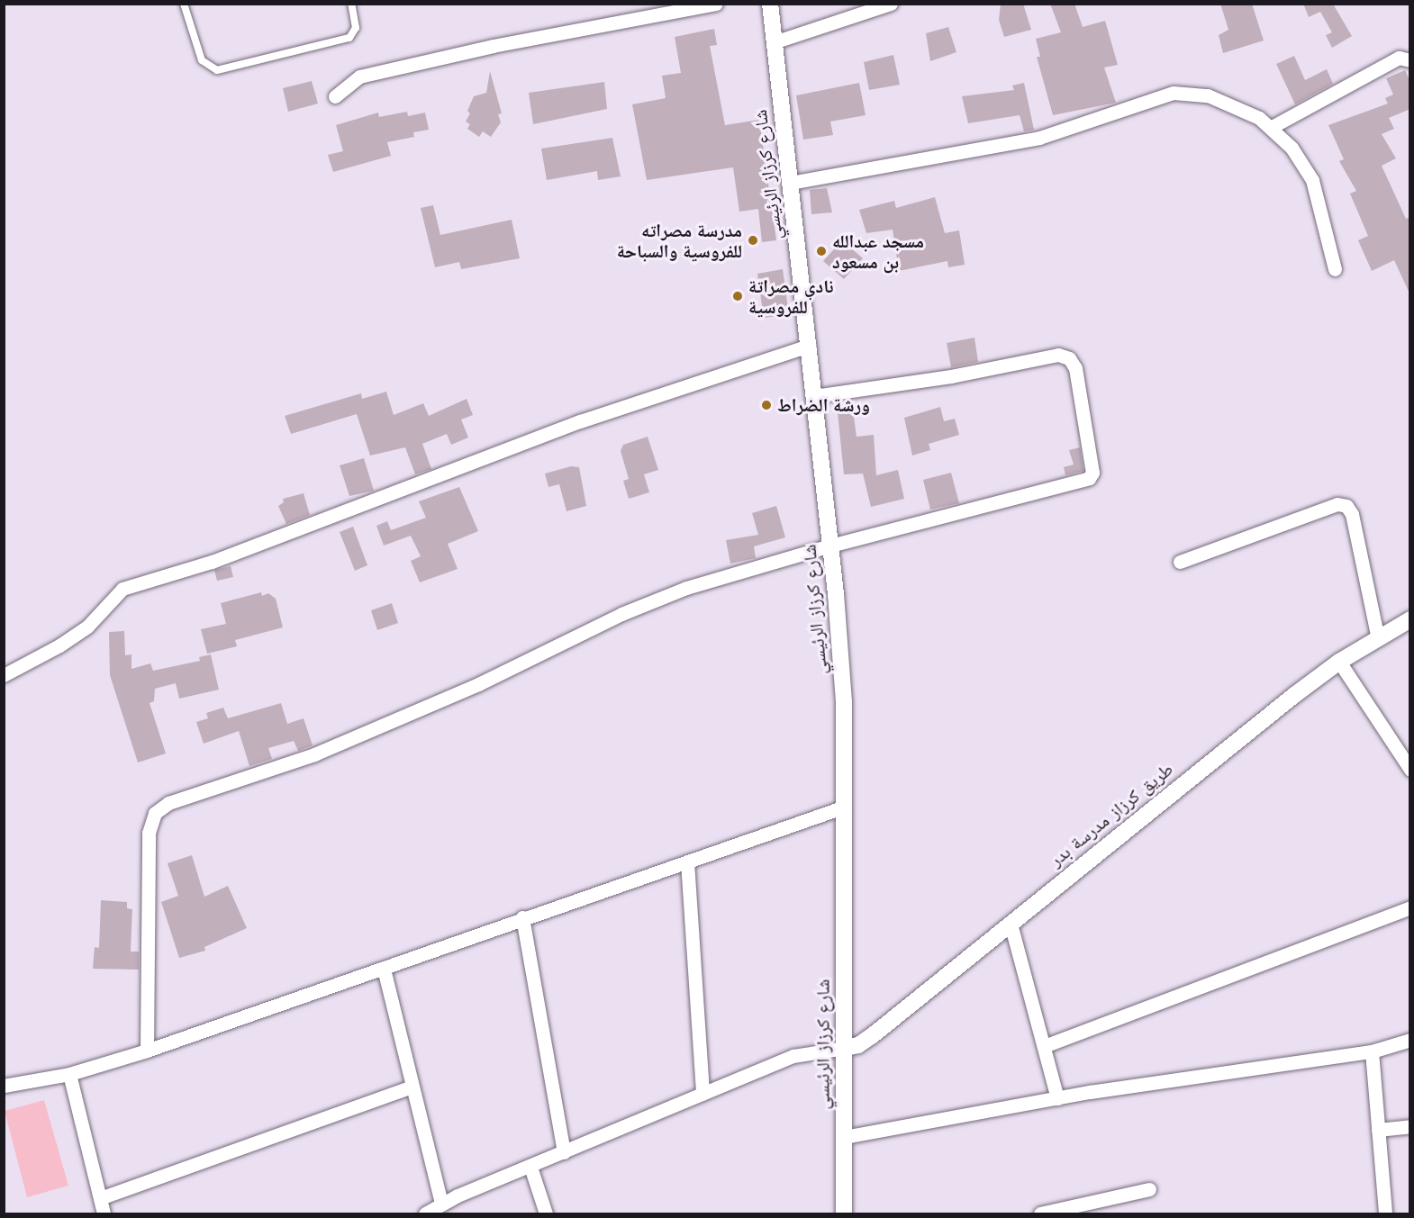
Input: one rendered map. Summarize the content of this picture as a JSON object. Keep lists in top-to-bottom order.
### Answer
{
  "streets": {
    "street": ["شارع كرزاز الرئيسي", "طريق كرزاز مدرسة بدر"]
  },
  "crossings": [
    ["شارع كرزاز الرئيسي", "طريق كرزاز مدرسة بدر"]
  ],
  "places": [
    "مدرسة مصراته للفروسية والسباحة",
    "مسجد عبدالله بن مسعود",
    "نادي مصراتة للفروسية",
    "ورشة الضراط"
  ]
}
